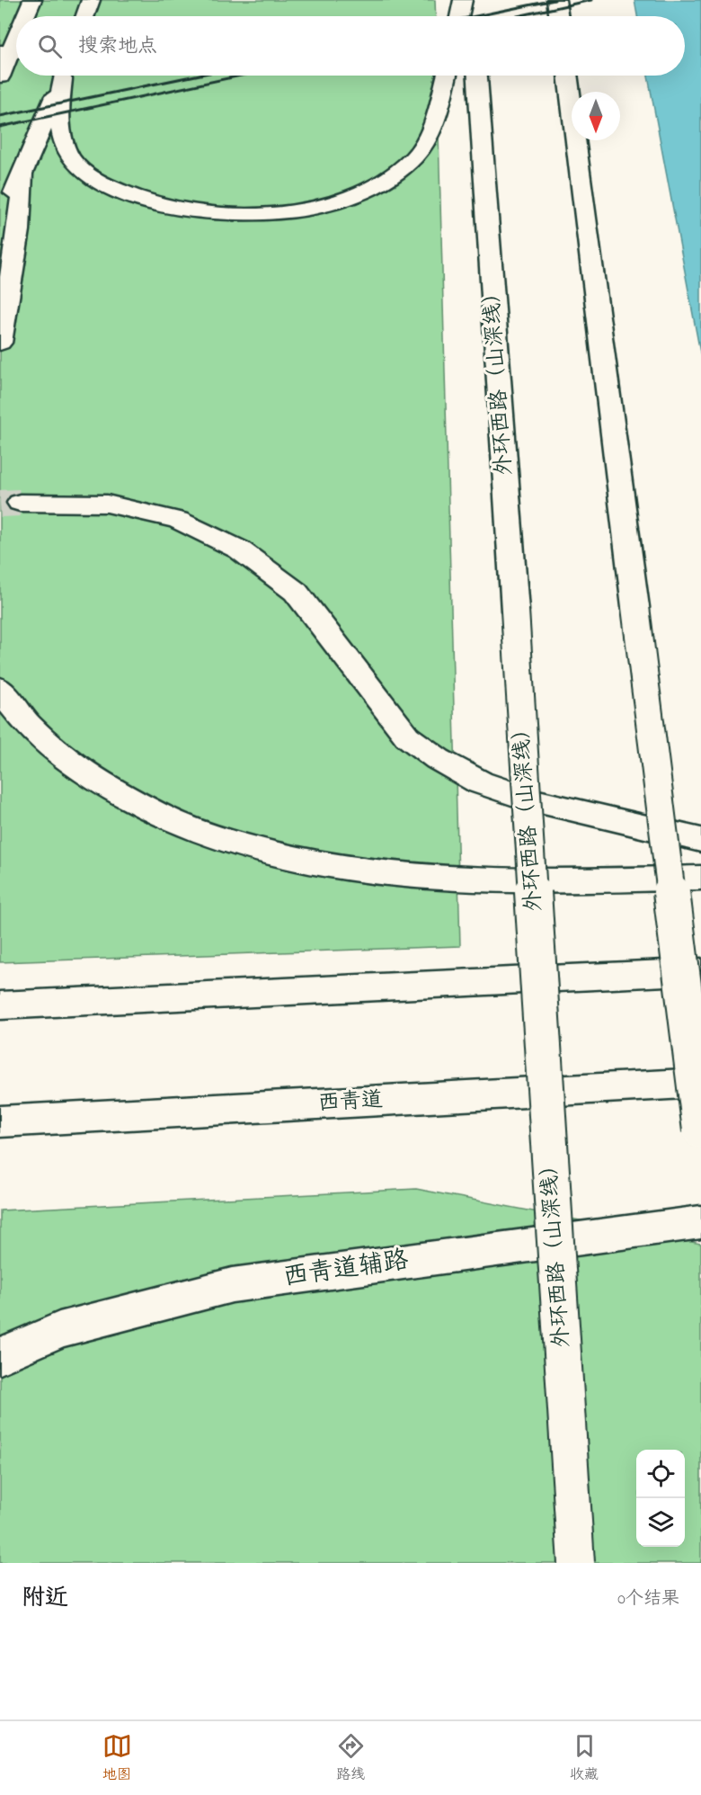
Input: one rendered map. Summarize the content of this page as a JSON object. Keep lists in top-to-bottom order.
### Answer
{
  "streets": {
    "main road": ["外环西路（山深线）", "西青道", "西青道辅路"]
  },
  "north": "bottom",
  "page": {
    "search": "搜索地点",
    "heading": ["附近", "0个结果"],
    "nav": ["地图", "路线", "收藏"]
  }
}
